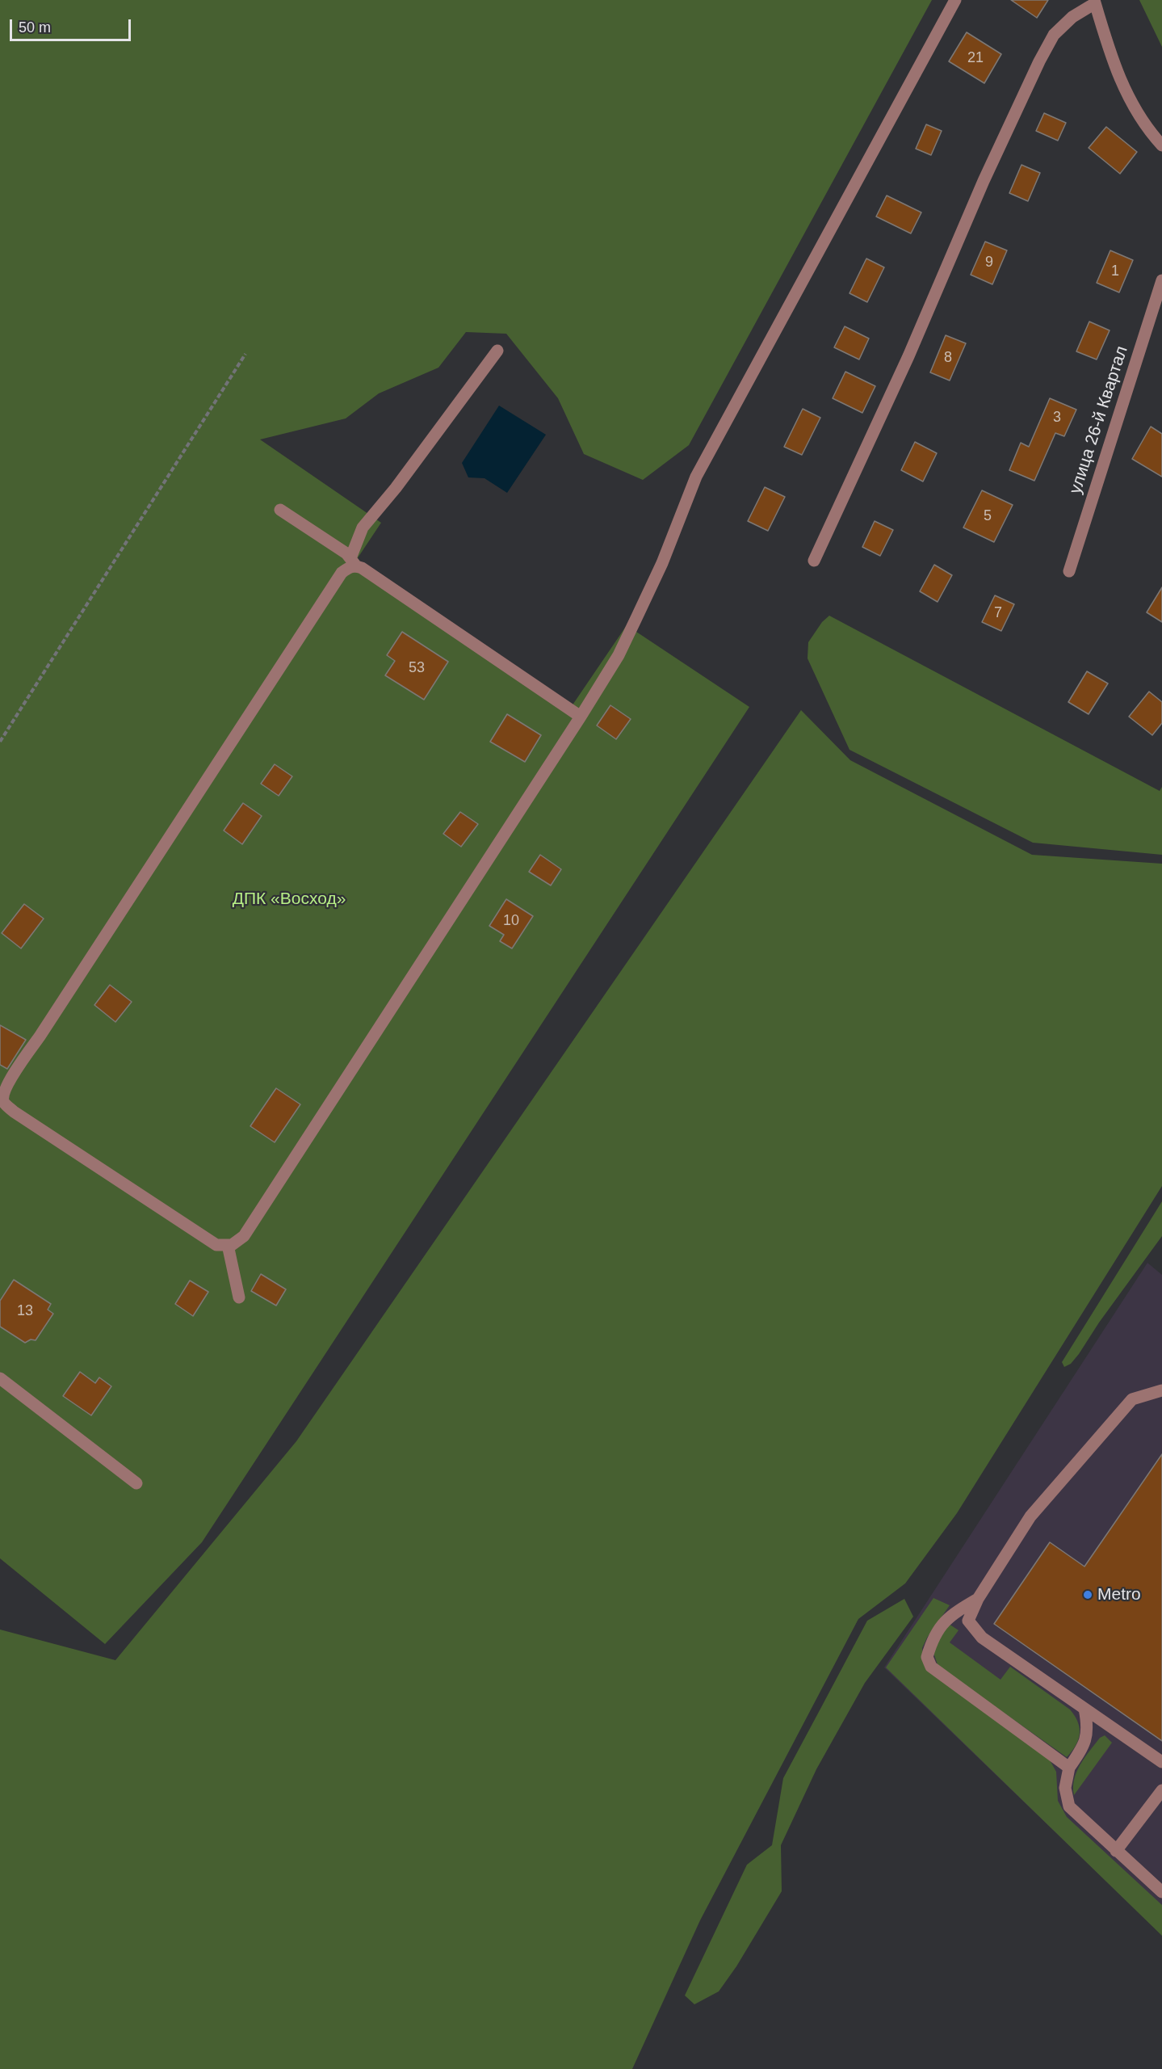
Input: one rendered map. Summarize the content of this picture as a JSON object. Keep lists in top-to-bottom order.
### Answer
{
  "streets": {
    "street": ["улица 26-й Квартал"]
  },
  "parks": ["ДПК «Восход»"],
  "places": ["Metro"],
  "house_numbers": [
    "21",
    "9",
    "1",
    "8",
    "3",
    "5",
    "7",
    "53",
    "10",
    "13"
  ],
  "scale_bar": "50 m"
}
